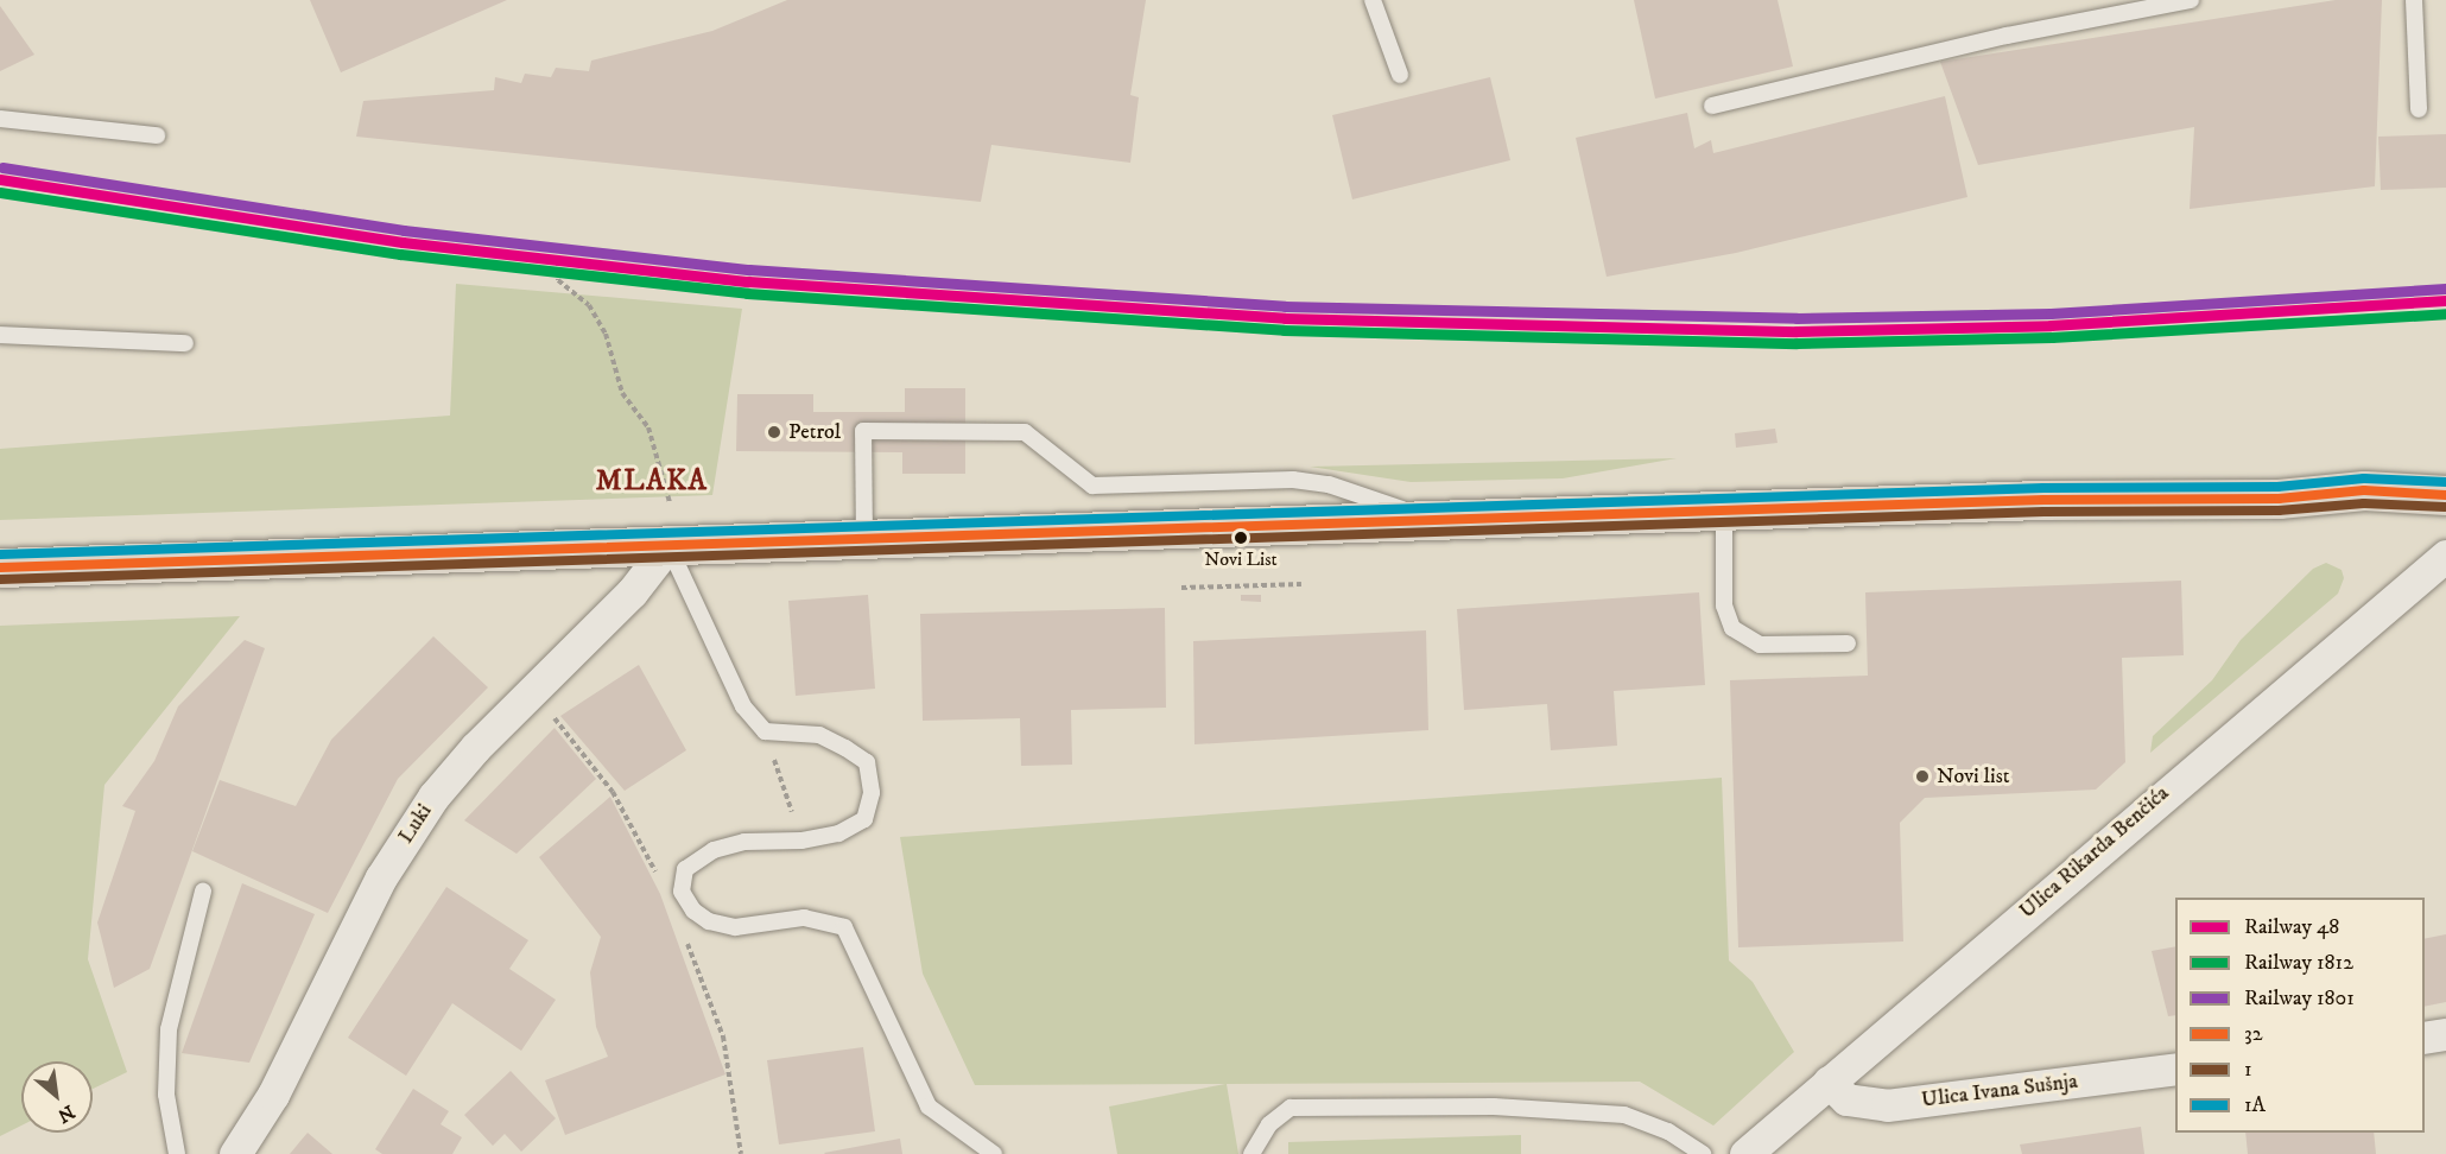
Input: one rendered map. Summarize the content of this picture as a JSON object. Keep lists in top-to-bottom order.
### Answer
{
  "streets": {
    "street": ["Luki", "Ulica Rikarda Benčića", "Ulica Ivana Sušnja"]
  },
  "crossings": [
    ["Ulica Rikarda Benčića", "Ulica Ivana Sušnja"]
  ],
  "districts": ["MLAKA"],
  "places": ["Petrol", "Novi List", "Novi list"],
  "lines": [
    "rail line 1801",
    "rail line 48",
    "rail line 1812",
    "transit line 1A",
    "transit line 32",
    "transit line 1"
  ],
  "legend": [
    "Railway 48",
    "Railway 1812",
    "Railway 1801",
    "32",
    "1",
    "1A"
  ],
  "north": "bottom right"
}
